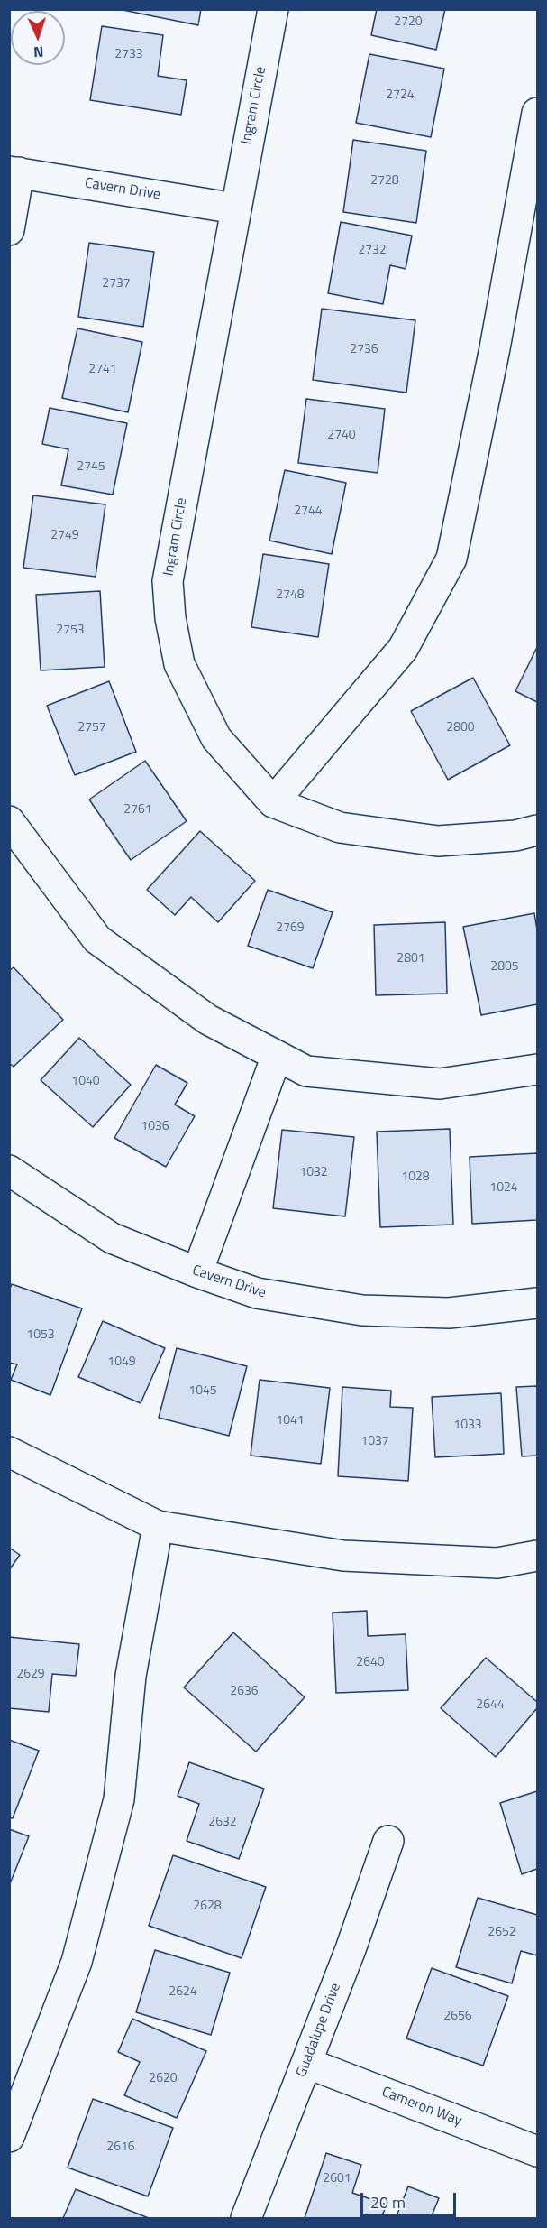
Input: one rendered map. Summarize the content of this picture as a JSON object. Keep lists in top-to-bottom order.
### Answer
{
  "streets": {
    "street": [
      "Ingram Circle",
      "Cavern Drive",
      "Guadalupe Drive",
      "Cameron Way"
    ]
  },
  "crossings": [
    ["Ingram Circle", "Cavern Drive"],
    ["Guadalupe Drive", "Cameron Way"]
  ],
  "house_numbers": [
    "2720",
    "2733",
    "2724",
    "2728",
    "2732",
    "2737",
    "2736",
    "2741",
    "2740",
    "2745",
    "2744",
    "2749",
    "2748",
    "2753",
    "2757",
    "2800",
    "2761",
    "2769",
    "2801",
    "2805",
    "1040",
    "1036",
    "1032",
    "1028",
    "1024",
    "1053",
    "1049",
    "1045",
    "1041",
    "1033",
    "1037",
    "2640",
    "2629",
    "2636",
    "2644",
    "2632",
    "2628",
    "2652",
    "2624",
    "2656",
    "2620",
    "2616",
    "2601"
  ],
  "scale_bar": "20 m",
  "north": "bottom"
}
